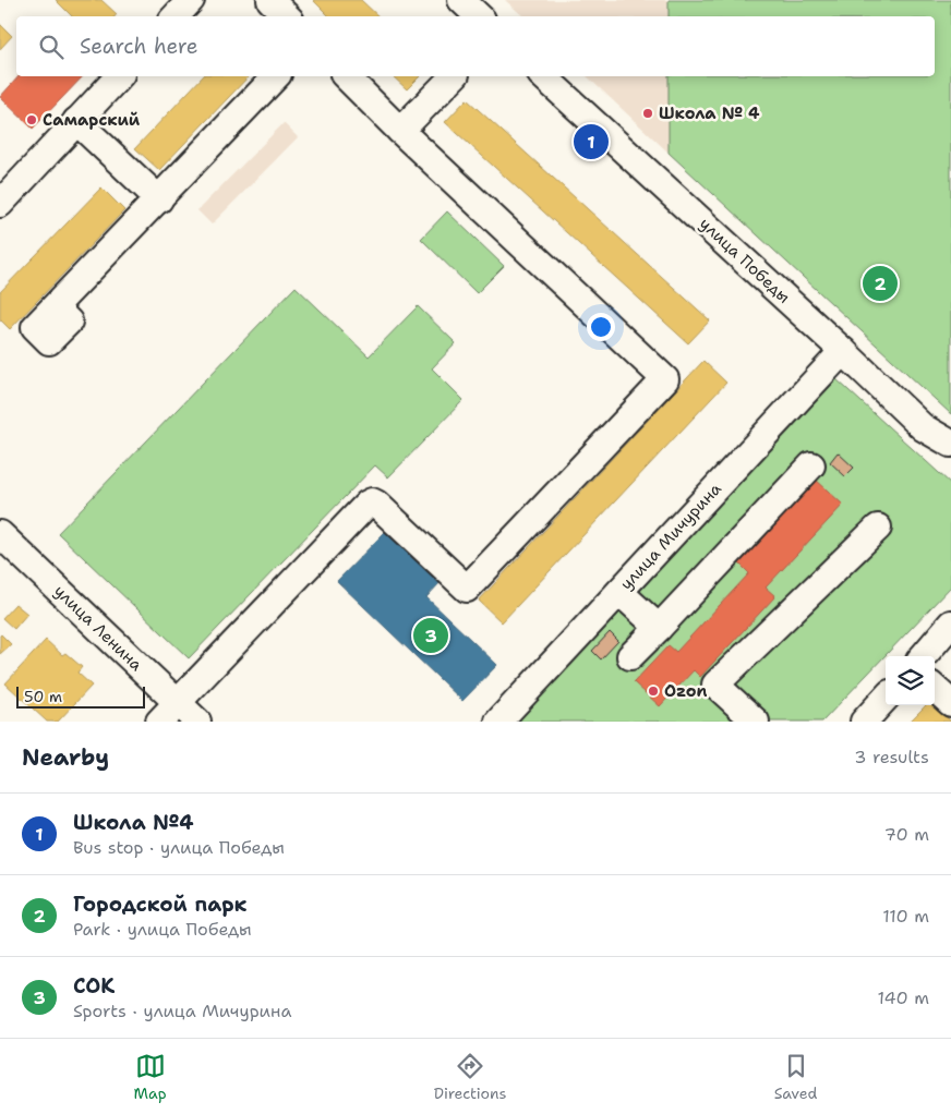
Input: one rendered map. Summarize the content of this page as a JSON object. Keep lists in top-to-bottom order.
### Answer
{
  "streets": {
    "street": ["улица Победы", "улица Мичурина", "улица Ленина"]
  },
  "crossings": [
    ["улица Победы", "улица Мичурина"]
  ],
  "places": ["Школа № 4", "Самарский", "Ozon"],
  "scale_bar": "50 m",
  "page": {
    "search": "Search here",
    "pins": ["1", "2", "3"],
    "scale": "50 m",
    "heading": ["Nearby", "3 results"],
    "list": [
      {
        "mark": "1",
        "name": "Школа №4",
        "note": "Bus stop · улица Победы",
        "value": "70 m"
      },
      {
        "mark": "2",
        "name": "Городской парк",
        "note": "Park · улица Победы",
        "value": "110 m"
      },
      {
        "mark": "3",
        "name": "СОК",
        "note": "Sports · улица Мичурина",
        "value": "140 m"
      }
    ],
    "nav": ["Map", "Directions", "Saved"]
  }
}
